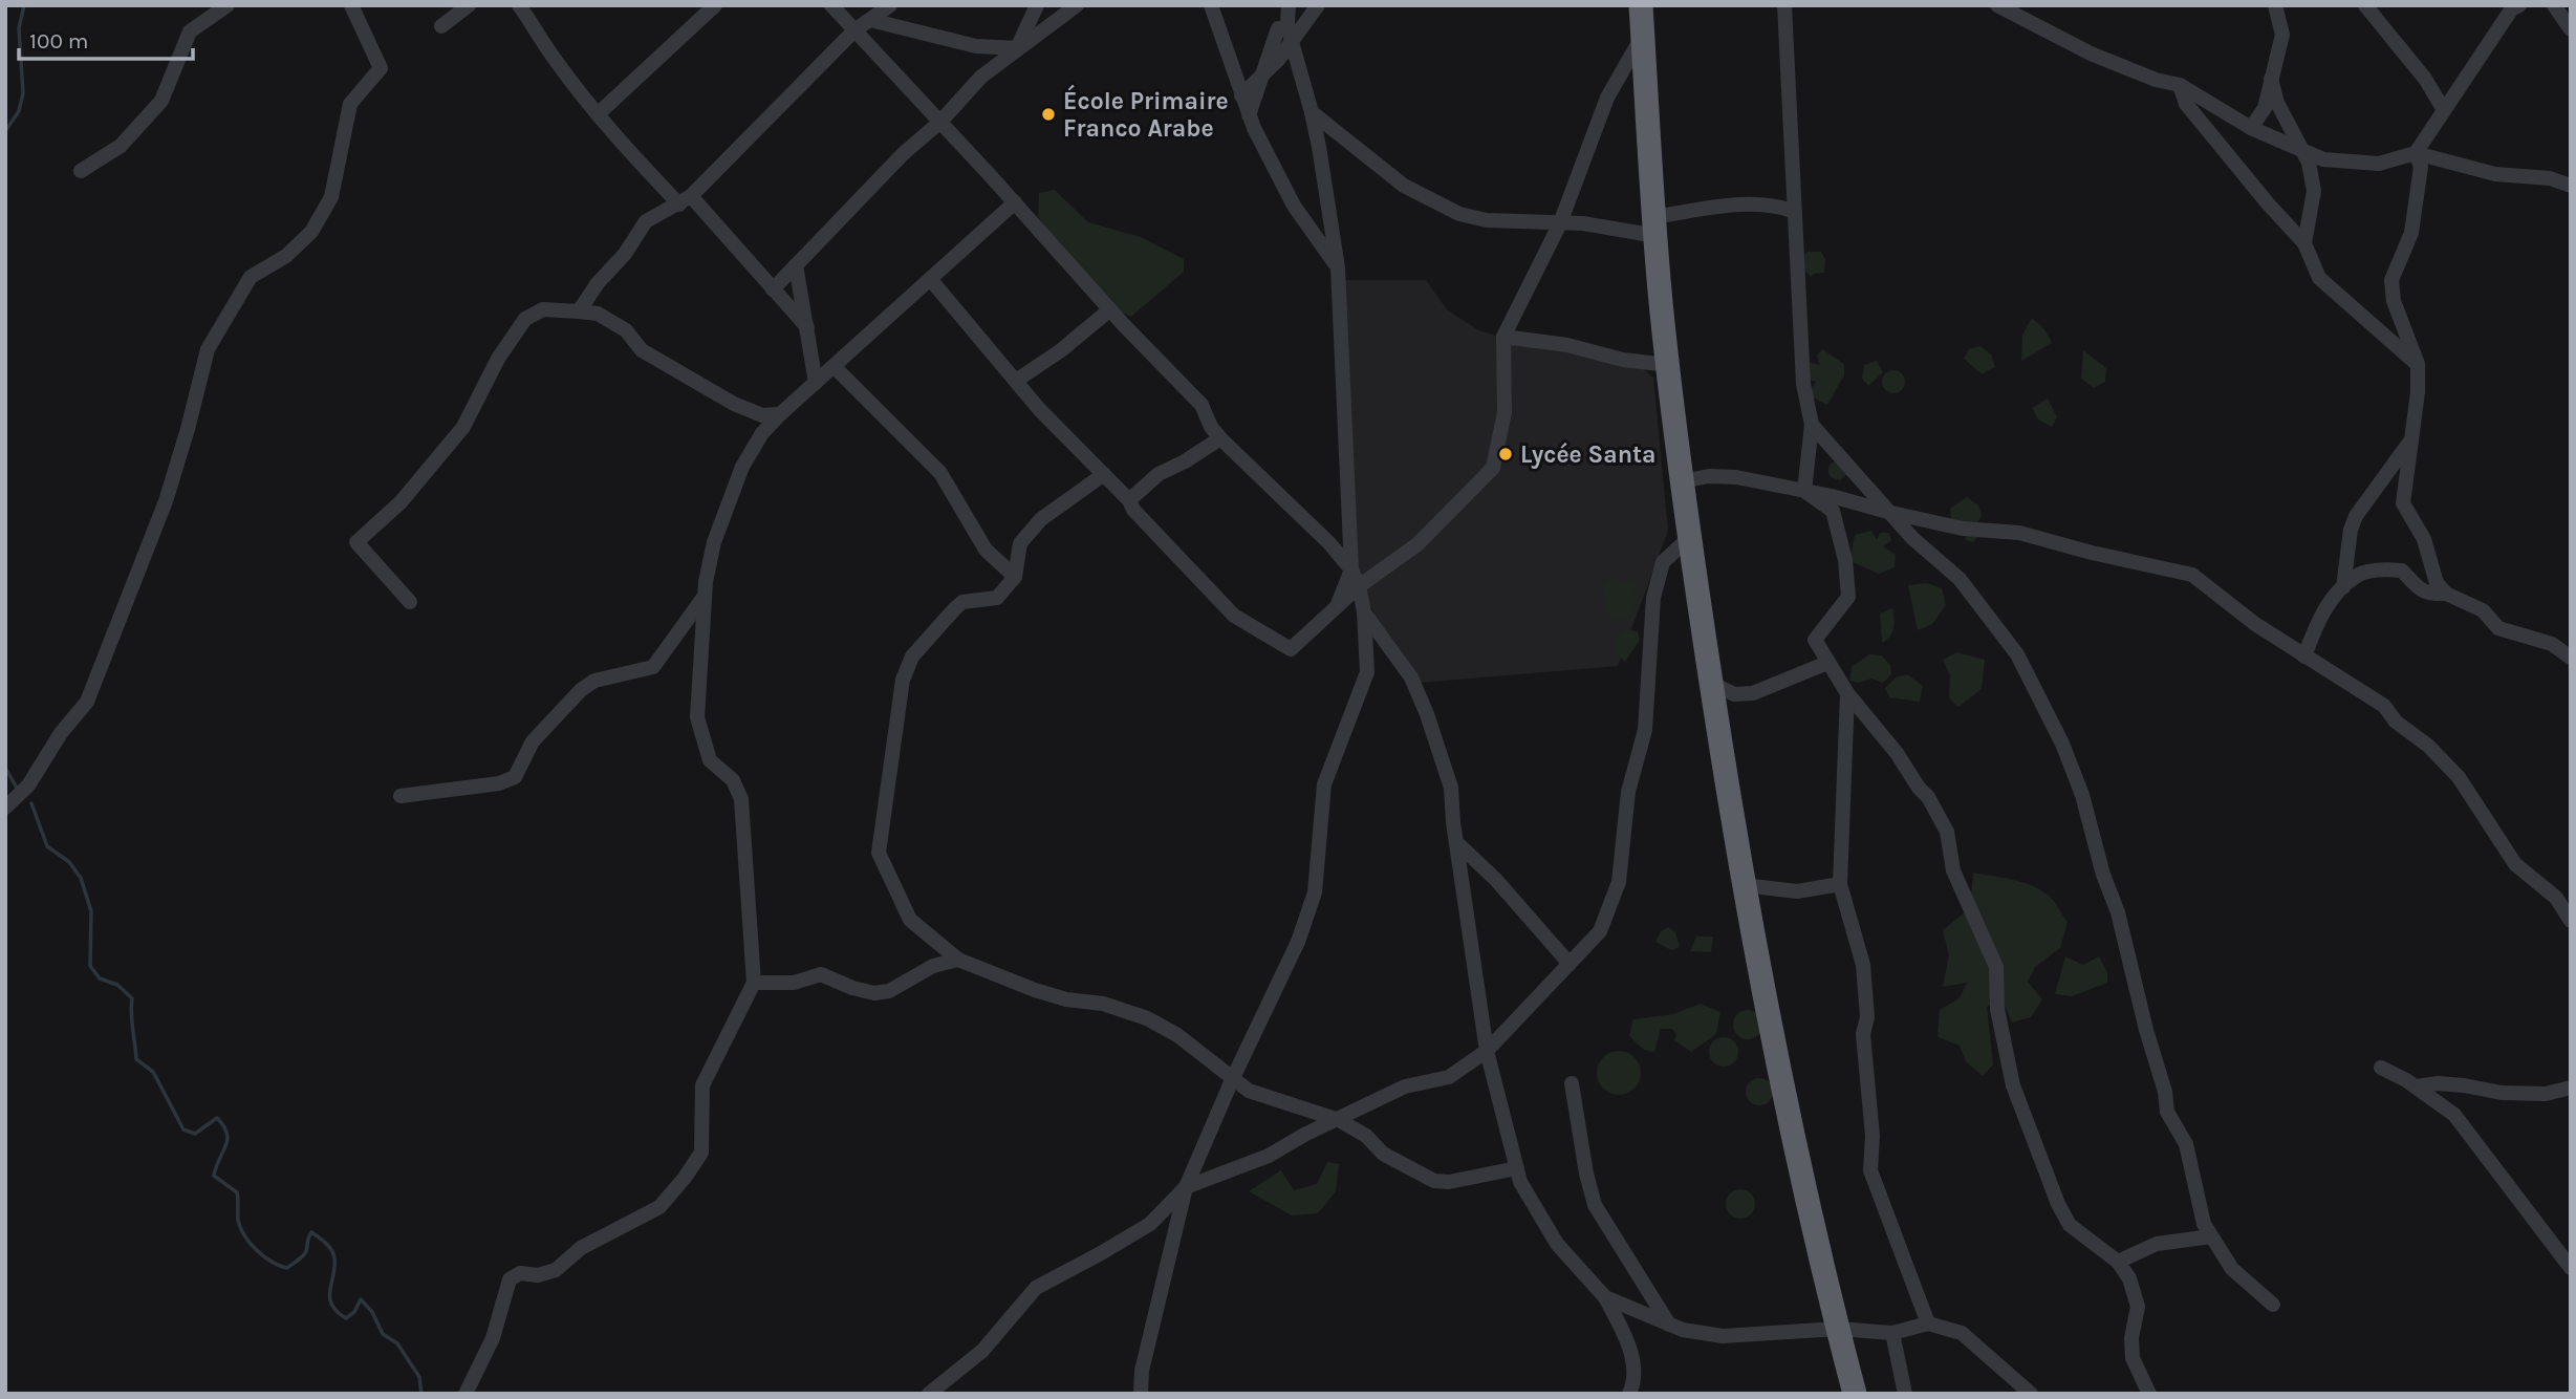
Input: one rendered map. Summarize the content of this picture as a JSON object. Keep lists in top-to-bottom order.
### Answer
{
  "places": ["École Primaire Franco Arabe", "Lycée Santa"],
  "scale_bar": "100 m"
}
